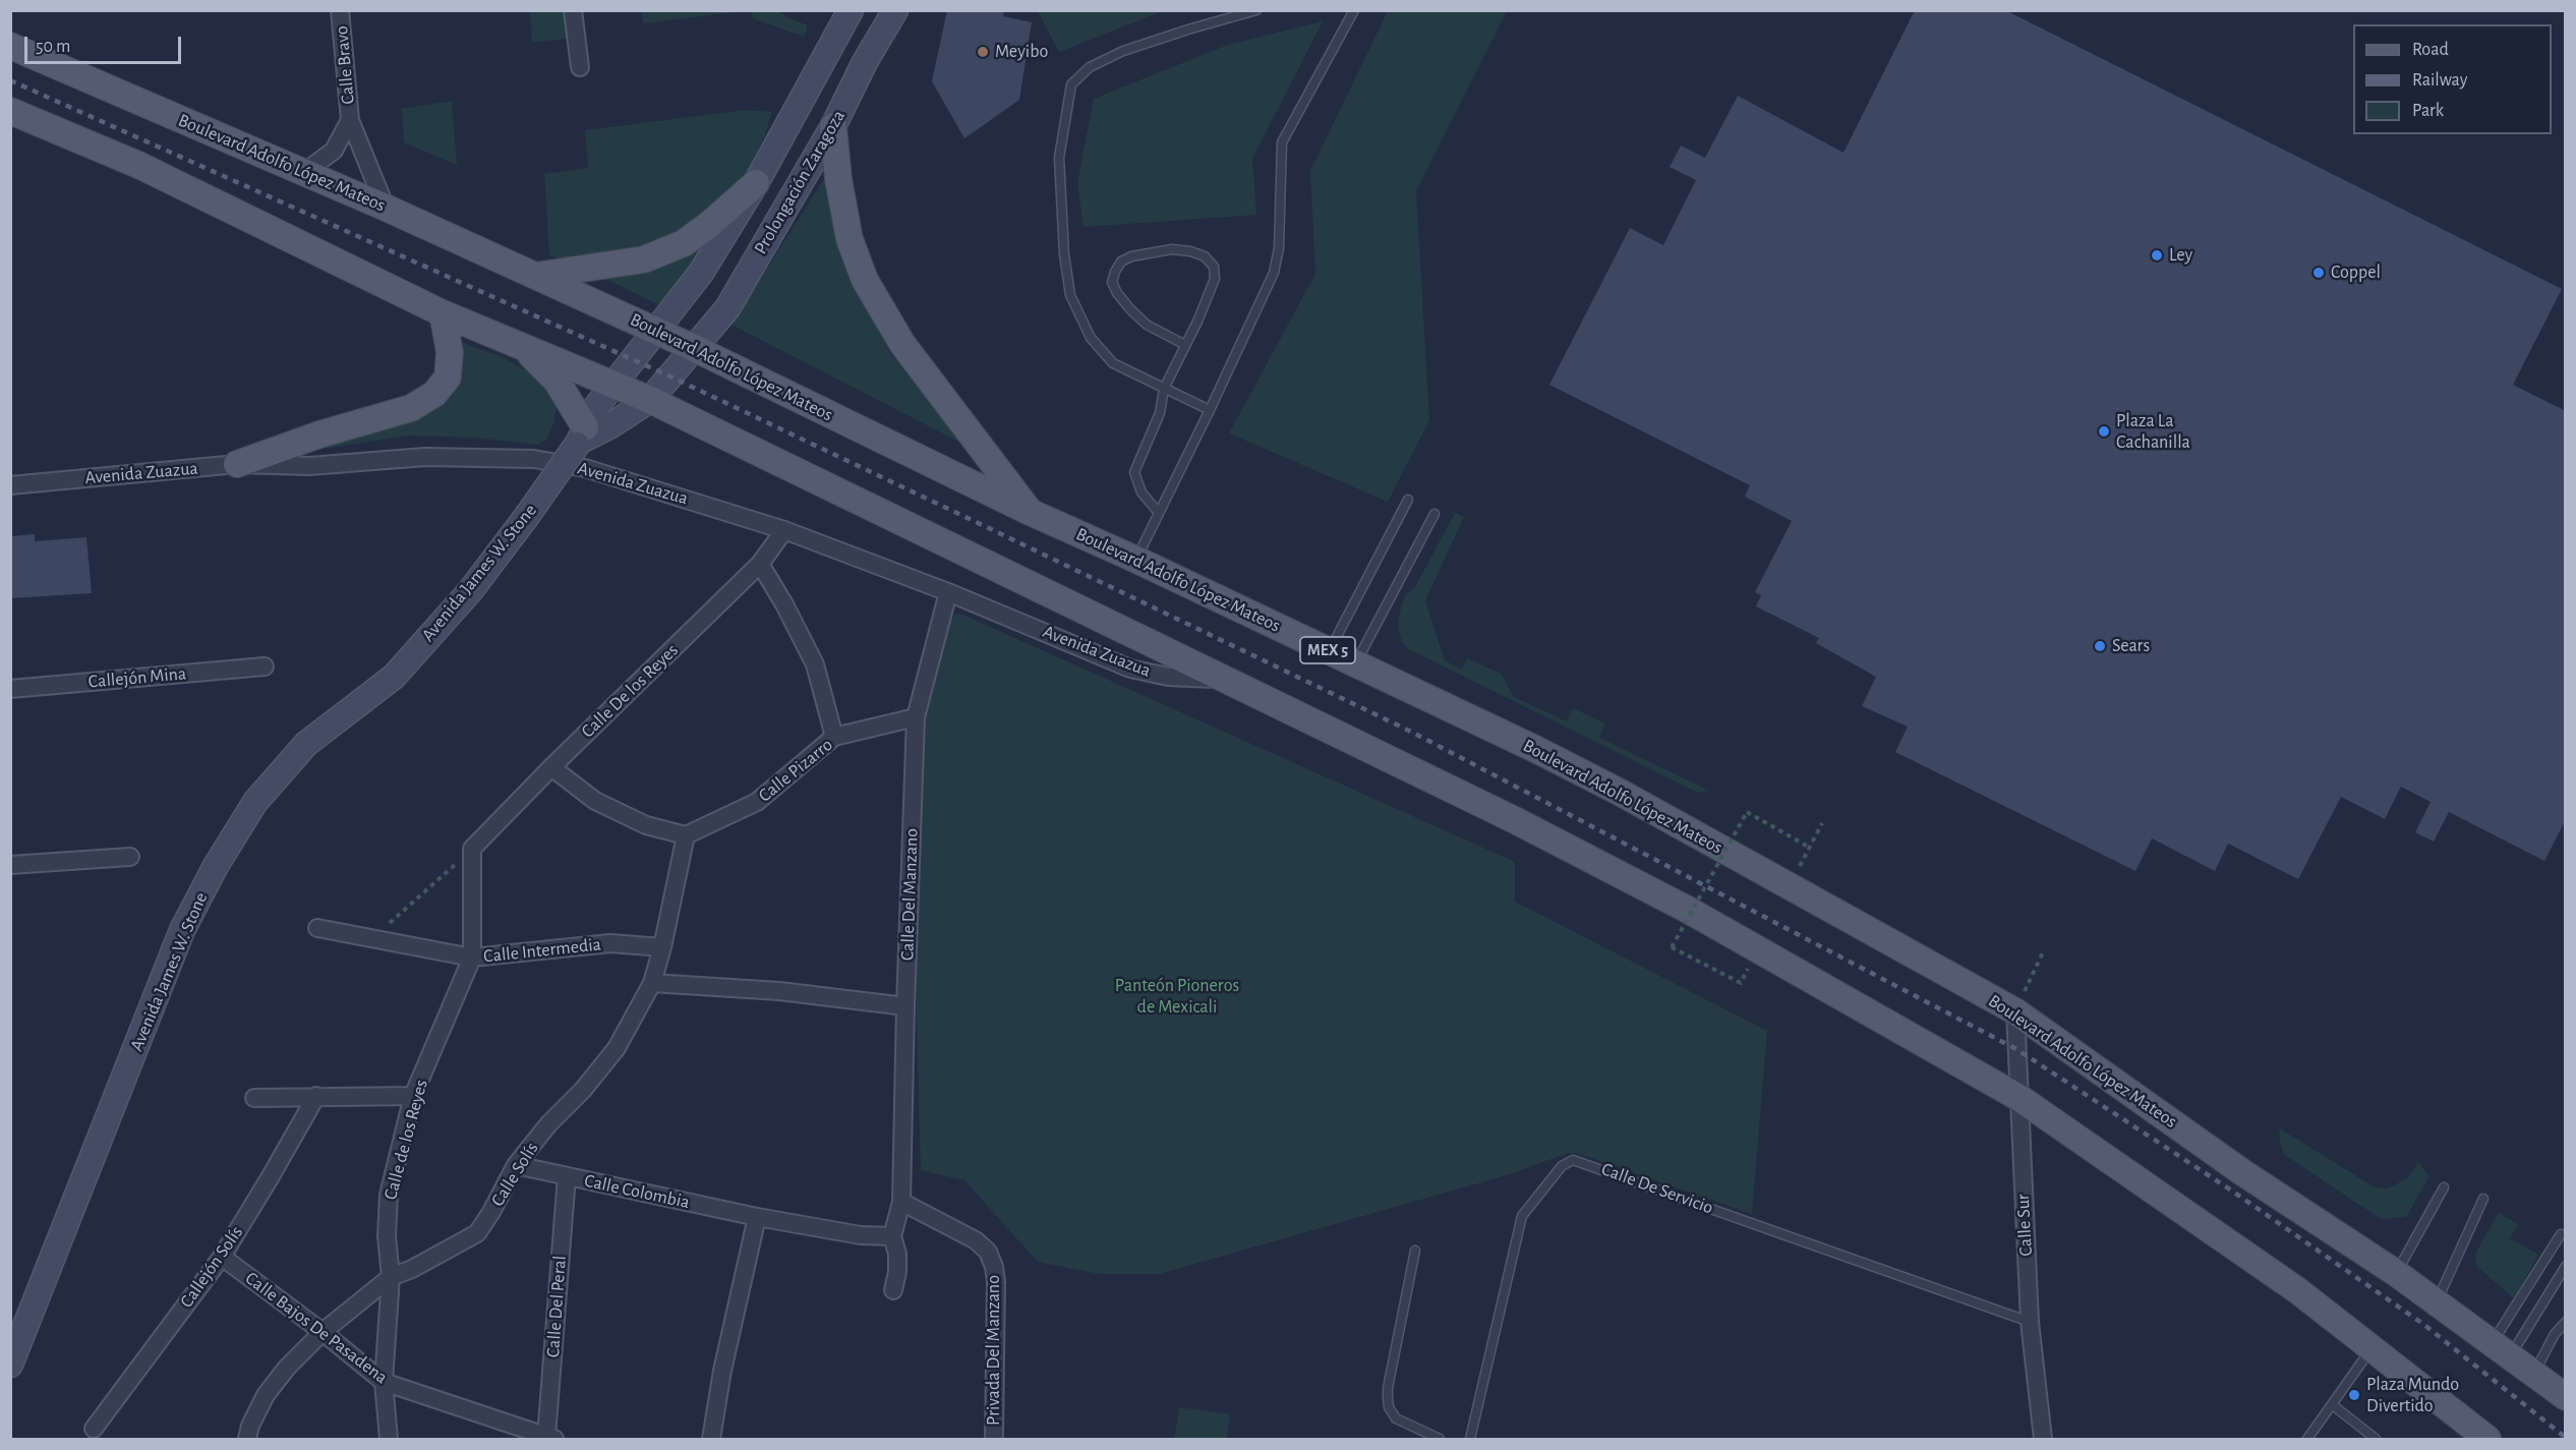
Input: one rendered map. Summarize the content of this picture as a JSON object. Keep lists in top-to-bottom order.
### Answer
{
  "streets": {
    "main road": [
      "Boulevard Adolfo López Mateos",
      "Prolongación Zaragoza",
      "Avenida James W. Stone",
      "MEX 5"
    ],
    "street": [
      "Calle Bravo",
      "Avenida Zuazua",
      "Callejón Mina",
      "Calle De los Reyes",
      "Calle Pizarro",
      "Calle Del Manzano",
      "Calle Intermedia",
      "Calle de los Reyes",
      "Calle Solís",
      "Calle Colombia",
      "Calle Sur",
      "Callejón Solís",
      "Calle Del Peral",
      "Calle Bajos De Pasadena",
      "Privada Del Manzano"
    ],
    "lane": ["Calle De Servicio"]
  },
  "crossings": [
    ["Calle Bravo", "Boulevard Adolfo López Mateos"],
    ["Boulevard Adolfo López Mateos", "Prolongación Zaragoza"],
    ["Boulevard Adolfo López Mateos", "Calle Sur"],
    ["Prolongación Zaragoza", "Avenida James W. Stone"],
    ["Avenida Zuazua", "Calle De los Reyes"],
    ["Avenida Zuazua", "Calle Del Manzano"],
    ["Calle De los Reyes", "Calle de los Reyes"],
    ["Calle Pizarro", "Calle Del Manzano"],
    ["Calle Pizarro", "Calle Solís"],
    ["Calle Del Manzano", "Privada Del Manzano"],
    ["Calle Intermedia", "Calle de los Reyes"],
    ["Calle Intermedia", "Calle Solís"],
    ["Calle de los Reyes", "Calle Solís"],
    ["Calle de los Reyes", "Calle Bajos De Pasadena"],
    ["Calle Solís", "Calle Colombia"],
    ["Calle Solís", "Calle Bajos De Pasadena"],
    ["Calle De Servicio", "Calle Sur"],
    ["Calle Colombia", "Calle Del Peral"],
    ["Callejón Solís", "Calle Bajos De Pasadena"],
    ["Calle Del Peral", "Calle Bajos De Pasadena"]
  ],
  "parks": ["Panteón Pioneros de Mexicali"],
  "places": [
    "Meyibo",
    "Ley",
    "Coppel",
    "Plaza La Cachanilla",
    "Sears",
    "Plaza Mundo Divertido"
  ],
  "legend": ["Road", "Railway", "Park"],
  "scale_bar": "50 m"
}
